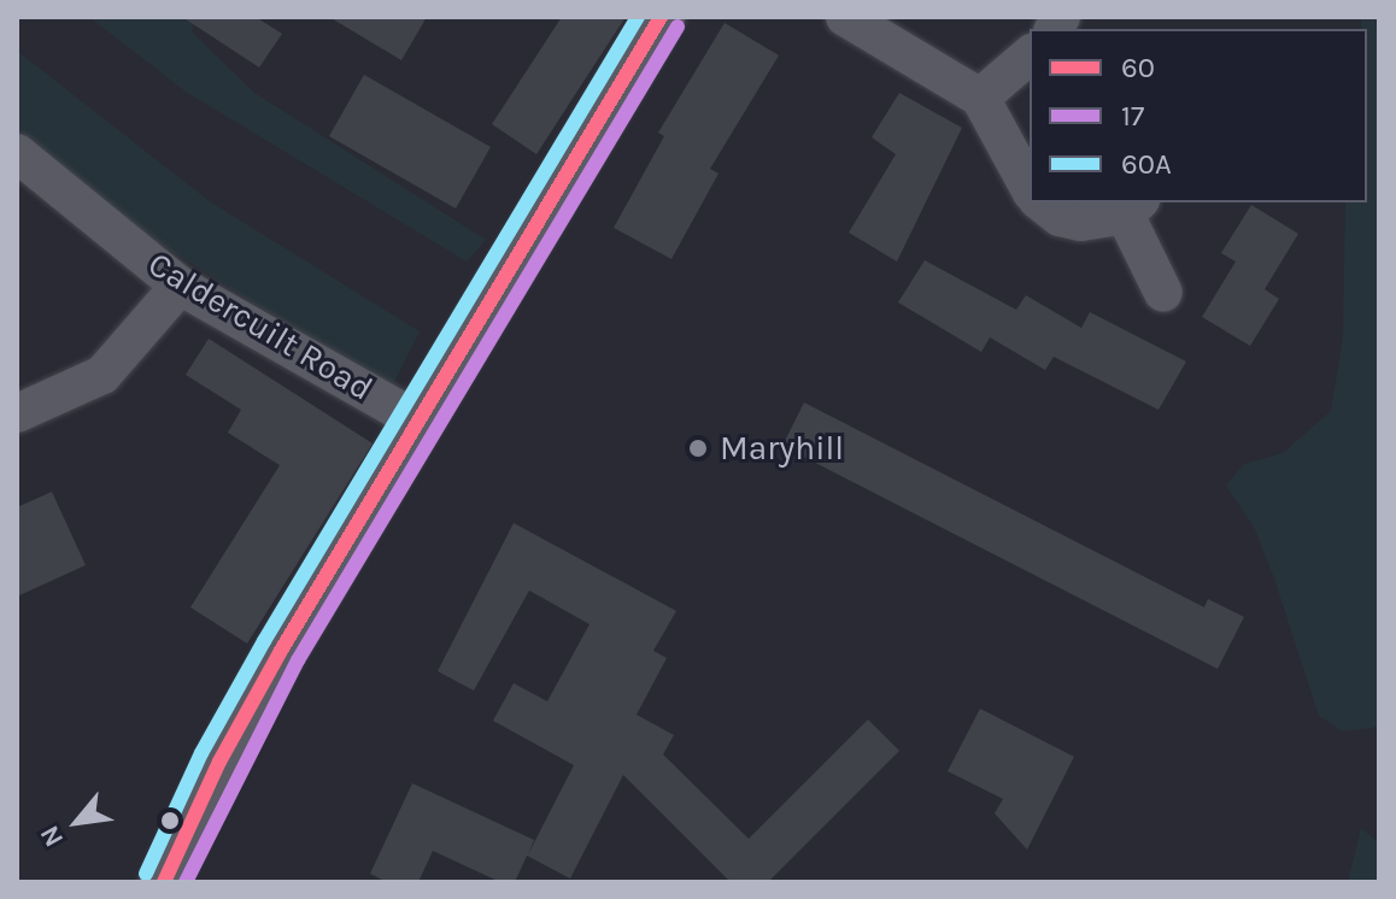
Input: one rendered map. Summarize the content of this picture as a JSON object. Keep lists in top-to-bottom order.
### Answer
{
  "streets": {
    "street": ["Caldercuilt Road"]
  },
  "places": ["Maryhill"],
  "lines": ["transit line 60", "transit line 60A", "transit line 17"],
  "legend": ["60", "17", "60A"],
  "north": "bottom left"
}
